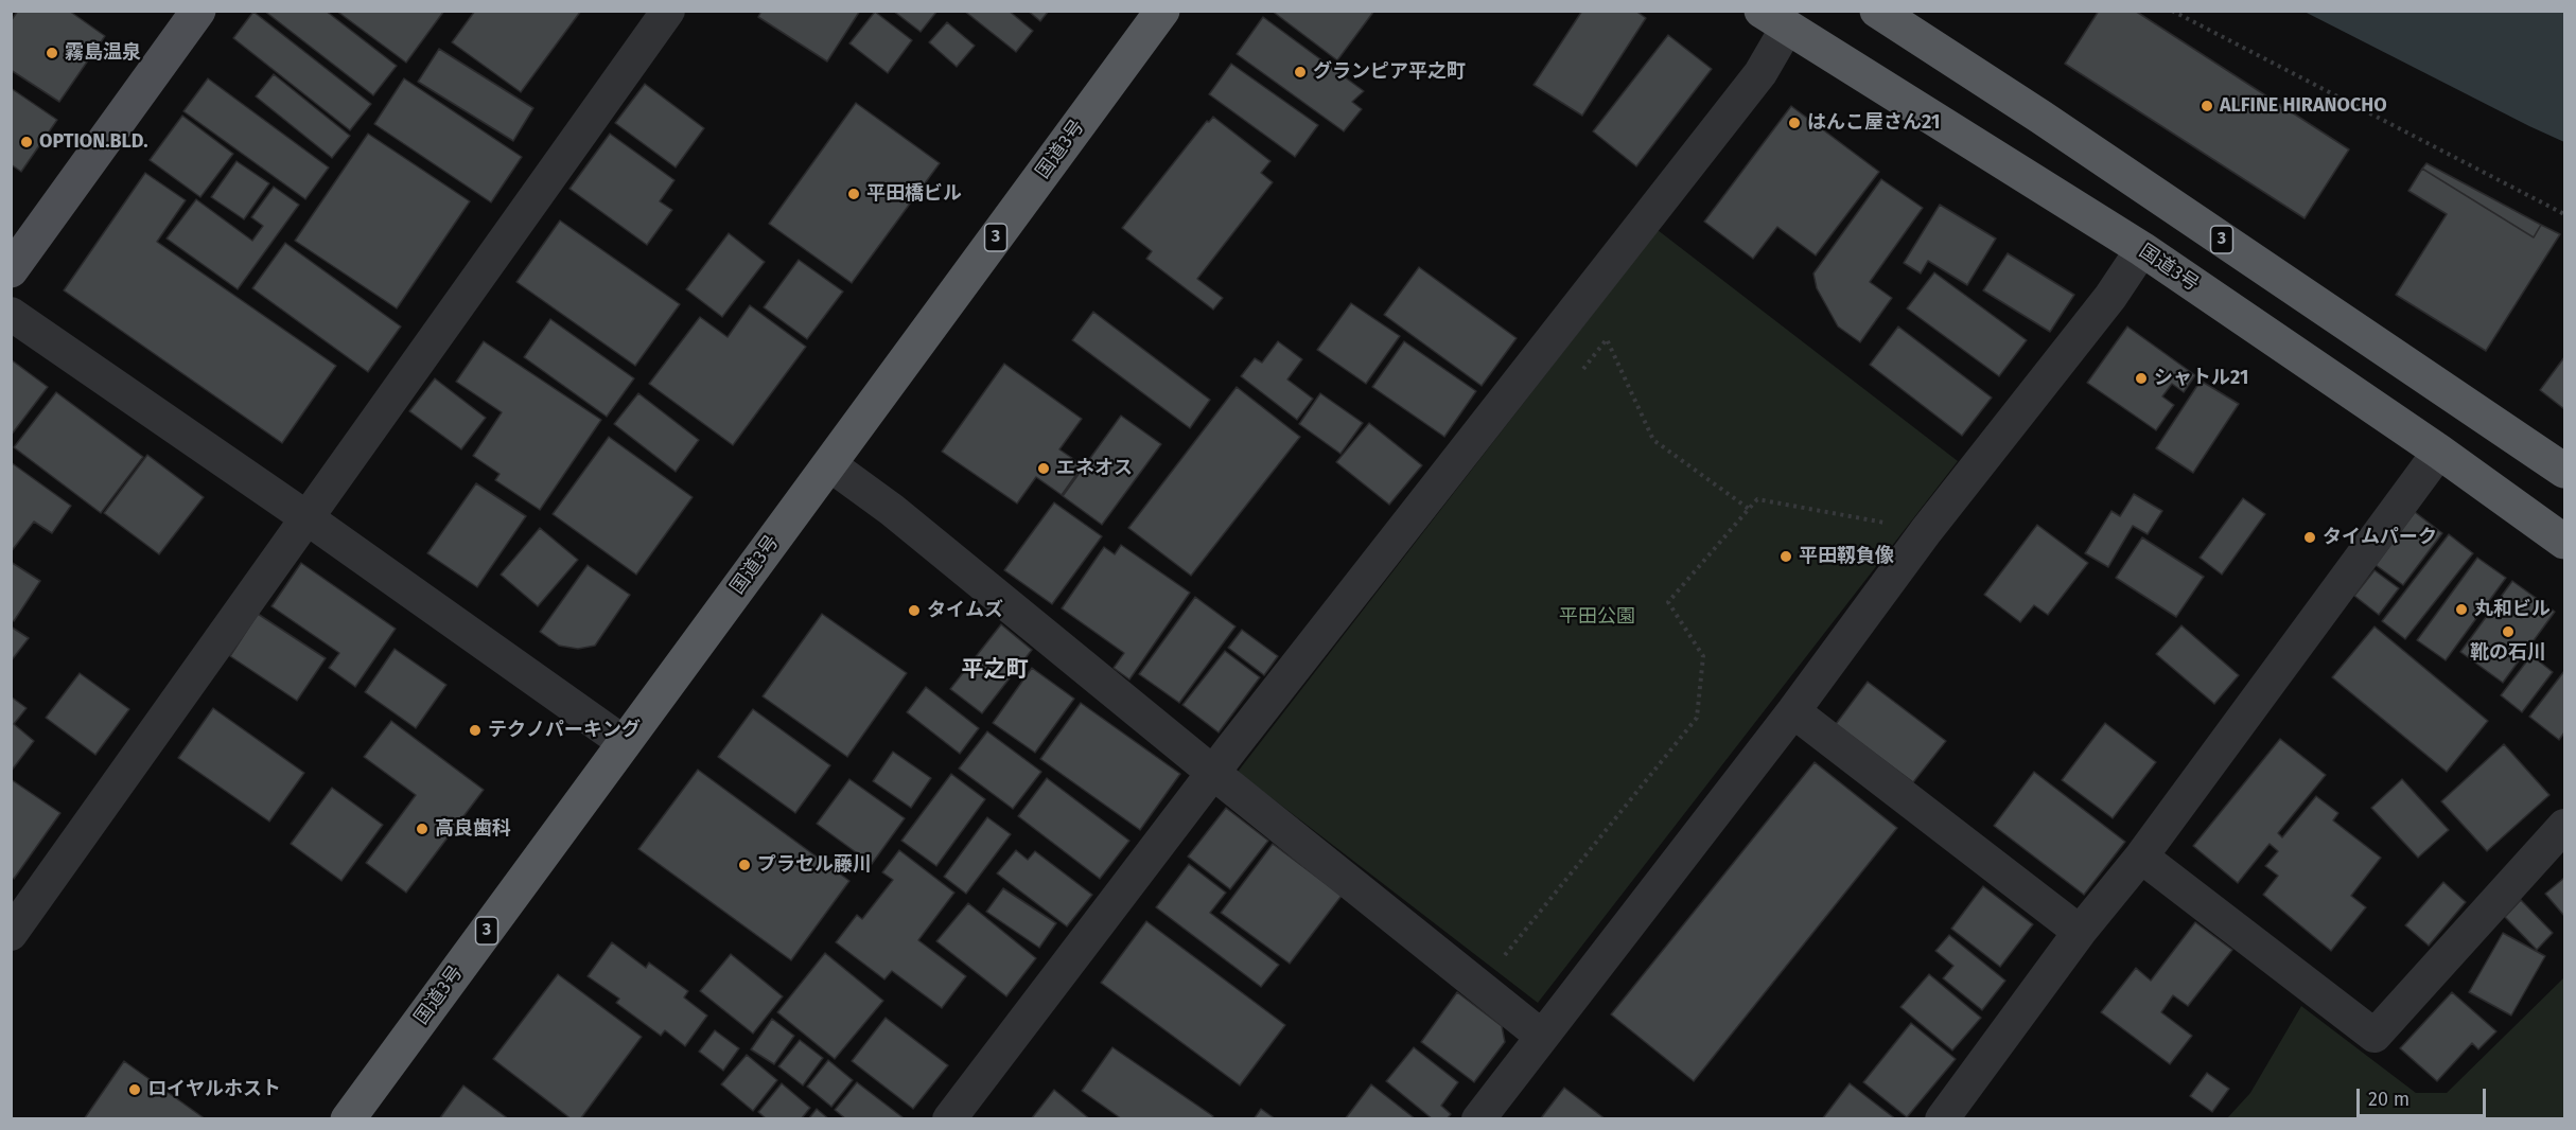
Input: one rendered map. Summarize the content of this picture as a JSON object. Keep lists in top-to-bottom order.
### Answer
{
  "streets": {
    "highway": ["国道3号", "3"]
  },
  "districts": ["平之町"],
  "parks": ["平田公園"],
  "places": [
    "霧島温泉",
    "グランピア平之町",
    "ALFINE HIRANOCHO",
    "はんこ屋さん21",
    "OPTION.BLD.",
    "平田橋ビル",
    "シャトル21",
    "エネオス",
    "タイムパーク",
    "平田靱負像",
    "丸和ビル",
    "タイムズ",
    "靴の石川",
    "テクノパーキング",
    "高良歯科",
    "プラセル藤川",
    "ロイヤルホスト"
  ],
  "scale_bar": "20 m"
}
